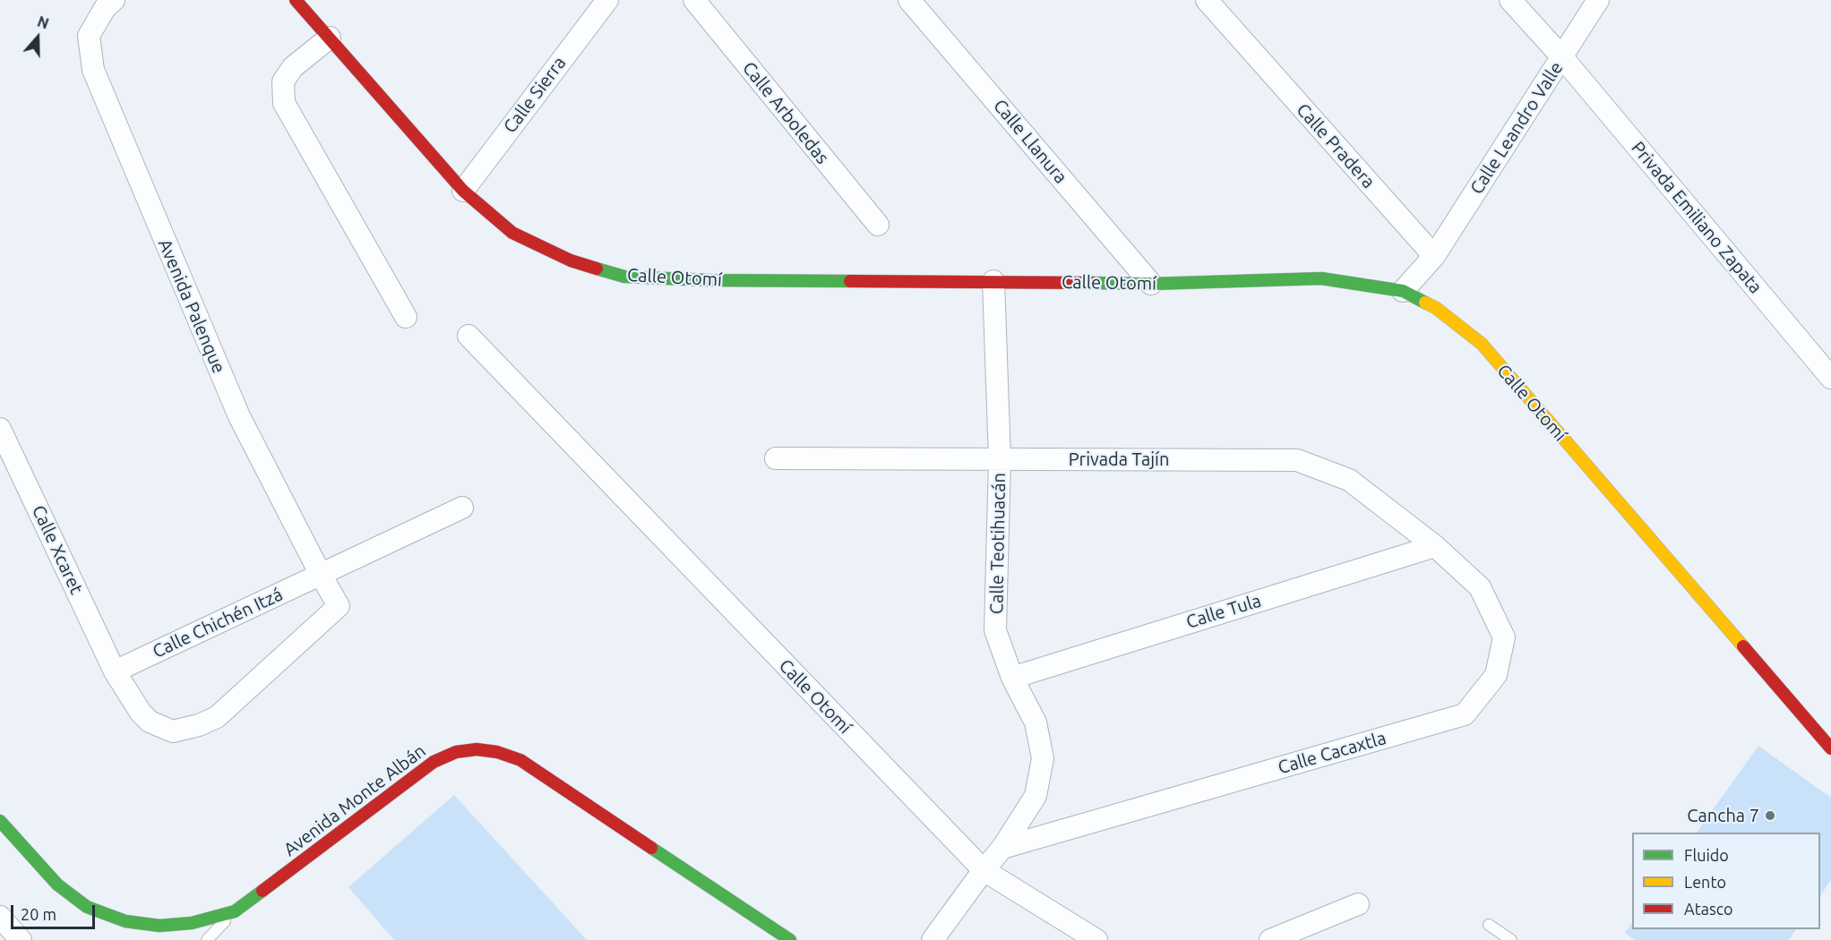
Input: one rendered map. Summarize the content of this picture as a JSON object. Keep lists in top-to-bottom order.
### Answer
{
  "streets": {
    "street": [
      "Calle Sierra",
      "Calle Arboledas",
      "Calle Leandro Valle",
      "Calle Llanura",
      "Calle Pradera",
      "Privada Emiliano Zapata",
      "Calle Otomí",
      "Avenida Palenque",
      "Privada Tajín",
      "Calle Teotihuacán",
      "Calle Xcaret",
      "Calle Tula",
      "Calle Chichén Itzá",
      "Calle Cacaxtla",
      "Avenida Monte Albán"
    ]
  },
  "crossings": [
    ["Calle Sierra", "Calle Otomí"],
    ["Calle Leandro Valle", "Calle Pradera"],
    ["Calle Leandro Valle", "Privada Emiliano Zapata"],
    ["Calle Llanura", "Calle Otomí"],
    ["Calle Otomí", "Calle Teotihuacán"],
    ["Avenida Palenque", "Calle Xcaret"],
    ["Avenida Palenque", "Calle Chichén Itzá"],
    ["Privada Tajín", "Calle Teotihuacán"],
    ["Privada Tajín", "Calle Tula"],
    ["Privada Tajín", "Calle Cacaxtla"],
    ["Calle Teotihuacán", "Calle Tula"],
    ["Calle Teotihuacán", "Calle Cacaxtla"],
    ["Calle Xcaret", "Calle Chichén Itzá"],
    ["Calle Tula", "Calle Cacaxtla"]
  ],
  "places": ["Cancha 7"],
  "legend": ["Fluido", "Lento", "Atasco"],
  "scale_bar": "20 m",
  "north": "top"
}
